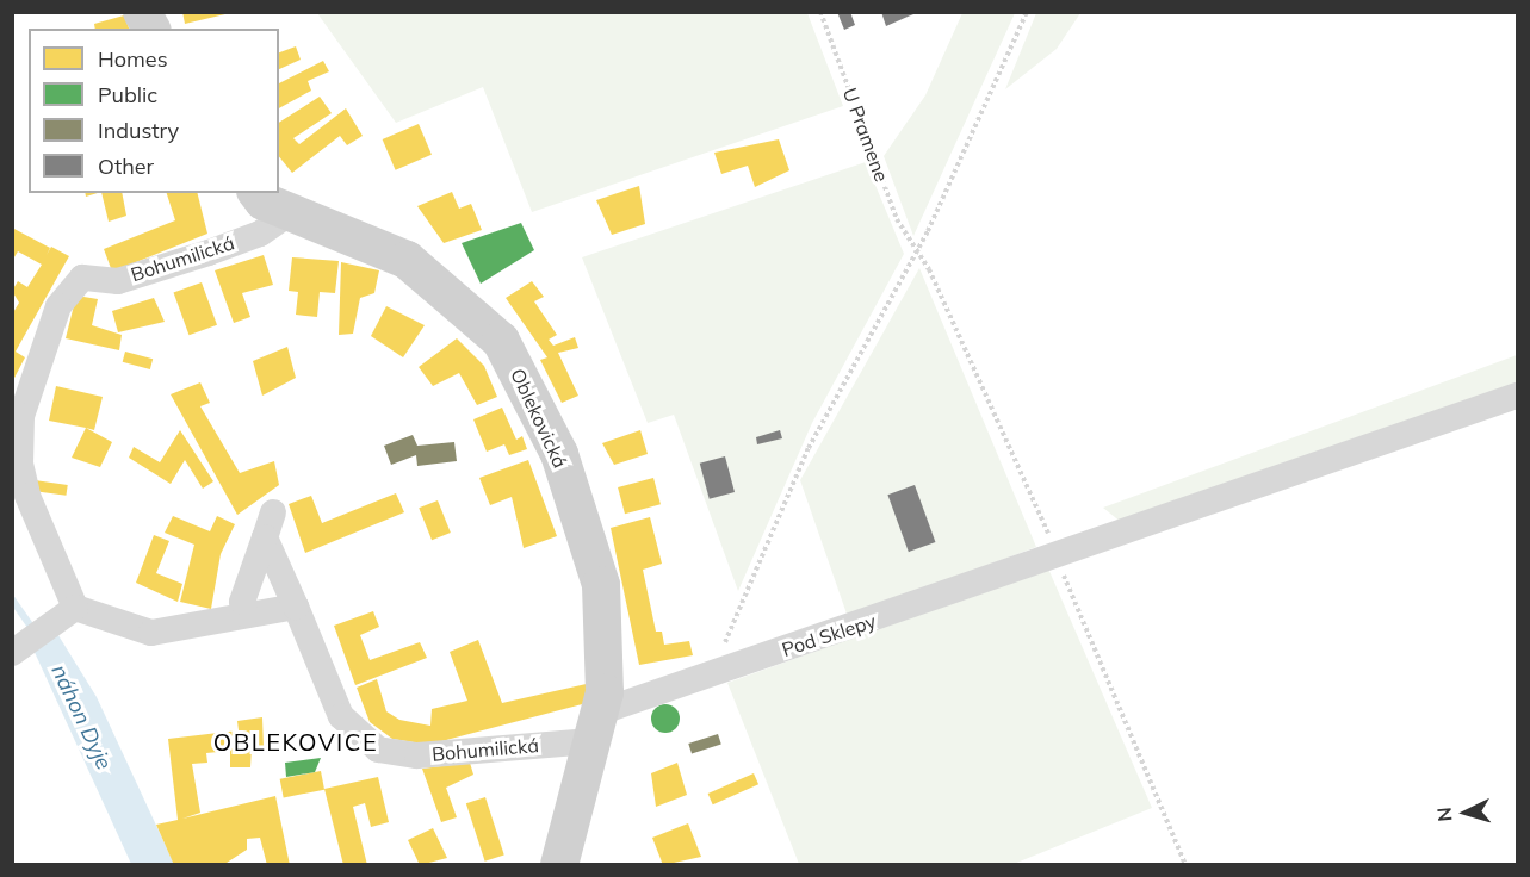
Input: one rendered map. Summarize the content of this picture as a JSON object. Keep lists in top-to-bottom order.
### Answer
{
  "streets": {
    "street": ["Bohumilická", "Oblekovická", "Pod Sklepy"],
    "path": ["U Pramene"]
  },
  "crossings": [
    ["U Pramene", "Pod Sklepy"],
    ["Bohumilická", "Oblekovická"],
    ["Bohumilická", "Pod Sklepy"],
    ["Oblekovická", "Pod Sklepy"]
  ],
  "districts": ["OBLEKOVICE"],
  "water": ["náhon Dyje"],
  "legend": [
    "Homes",
    "Public",
    "Industry",
    "Other"
  ],
  "north": "left"
}
